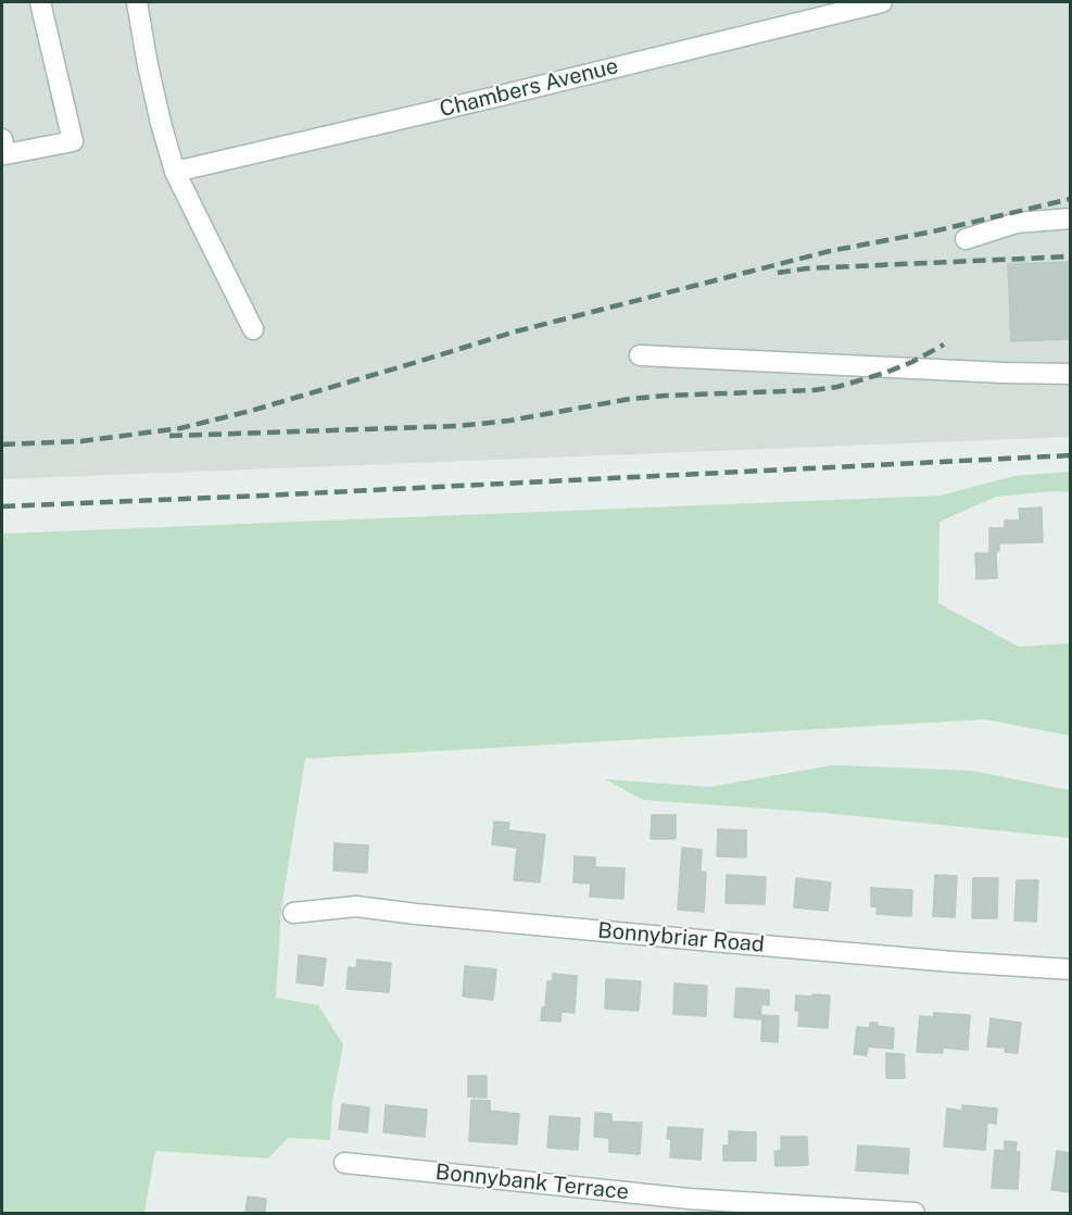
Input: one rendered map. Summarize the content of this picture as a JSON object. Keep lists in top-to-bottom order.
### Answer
{
  "streets": {
    "street": ["Chambers Avenue", "Bonnybriar Road", "Bonnybank Terrace"]
  }
}
